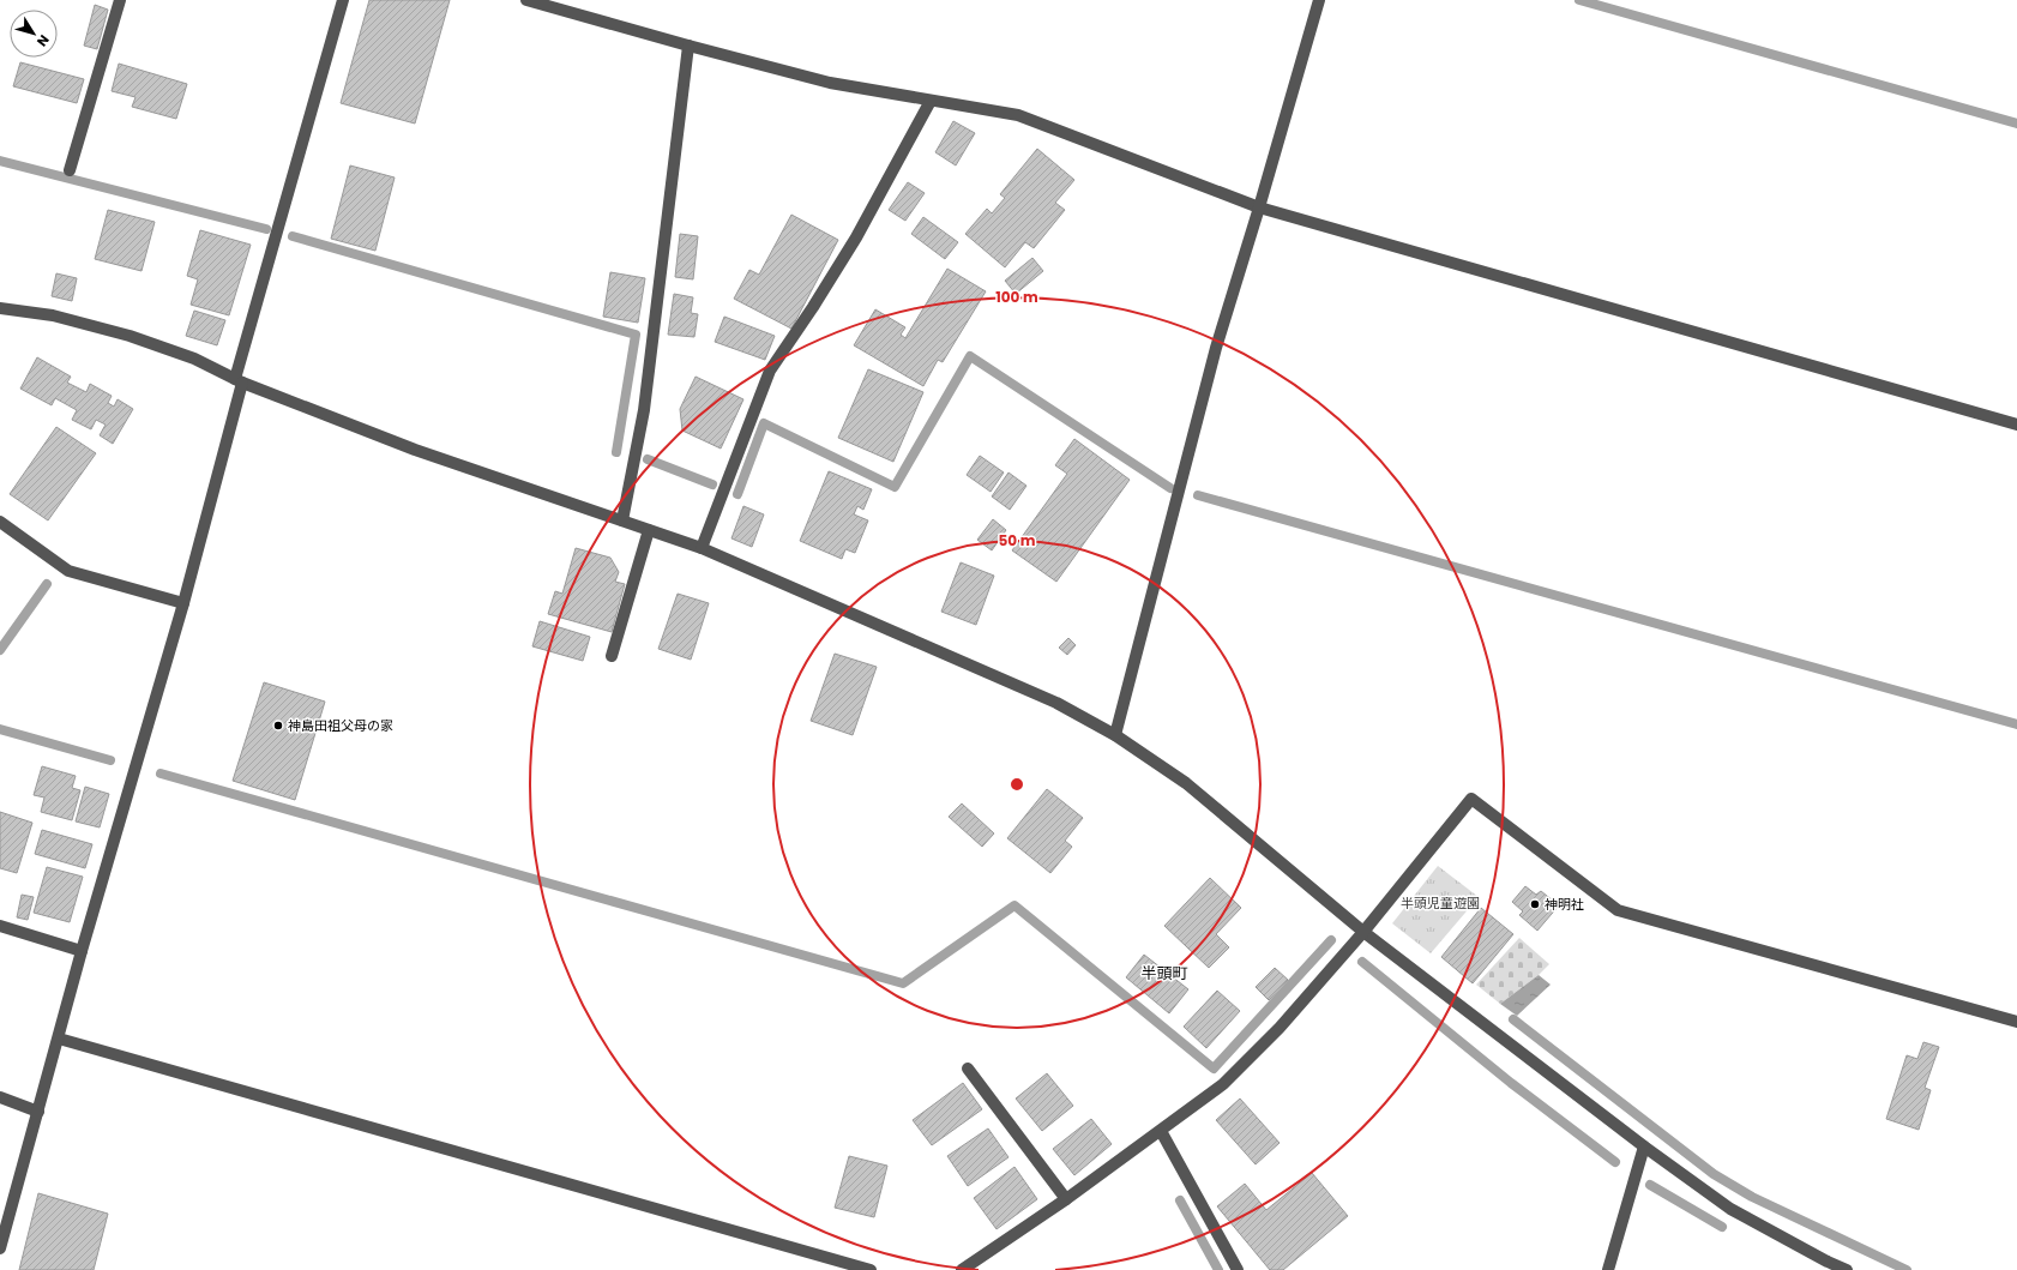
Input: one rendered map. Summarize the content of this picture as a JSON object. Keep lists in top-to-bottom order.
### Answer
{
  "districts": ["半頭町"],
  "parks": ["半頭児童遊園"],
  "places": ["神島田祖父母の家", "神明社"],
  "north": "bottom right",
  "rings": ["100 m", "50 m"]
}
